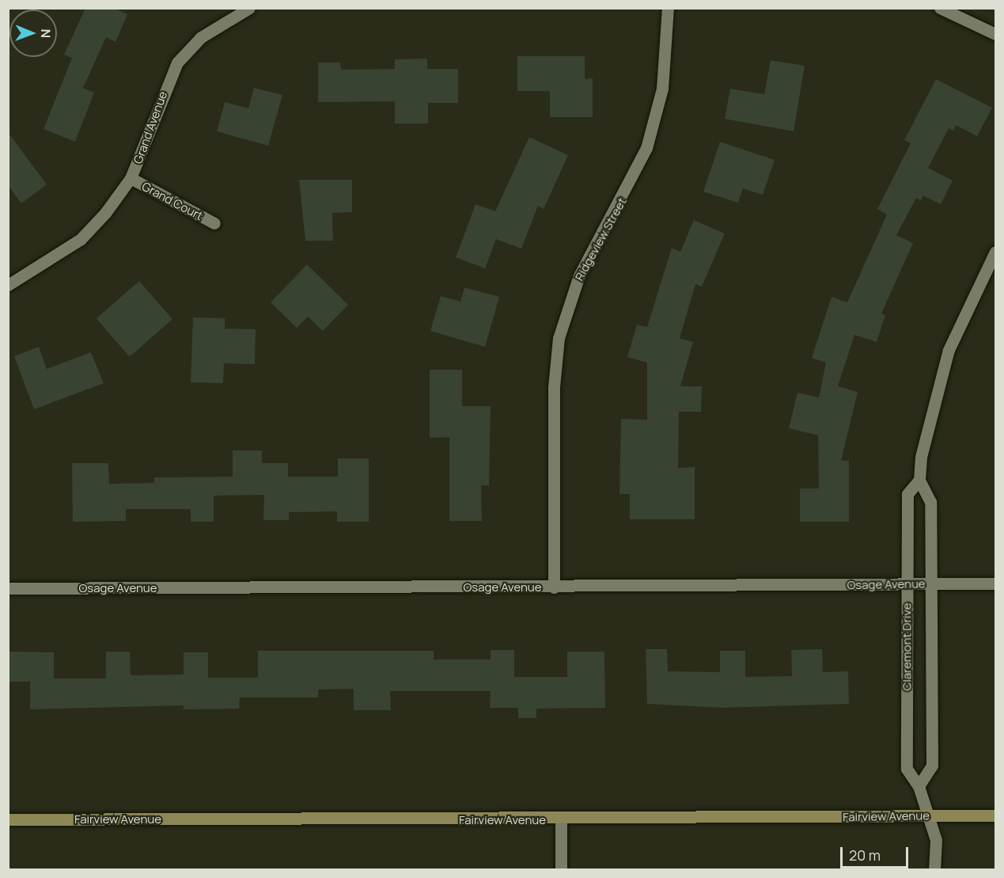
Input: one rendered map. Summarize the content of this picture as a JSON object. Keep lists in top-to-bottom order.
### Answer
{
  "streets": {
    "street": [
      "Grand Avenue",
      "Grand Court",
      "Ridgeview Street",
      "Osage Avenue",
      "Claremont Drive",
      "Fairview Avenue"
    ]
  },
  "crossings": [
    ["Grand Avenue", "Grand Court"],
    ["Ridgeview Street", "Osage Avenue"],
    ["Osage Avenue", "Claremont Drive"],
    ["Claremont Drive", "Fairview Avenue"]
  ],
  "scale_bar": "20 m",
  "north": "right"
}
